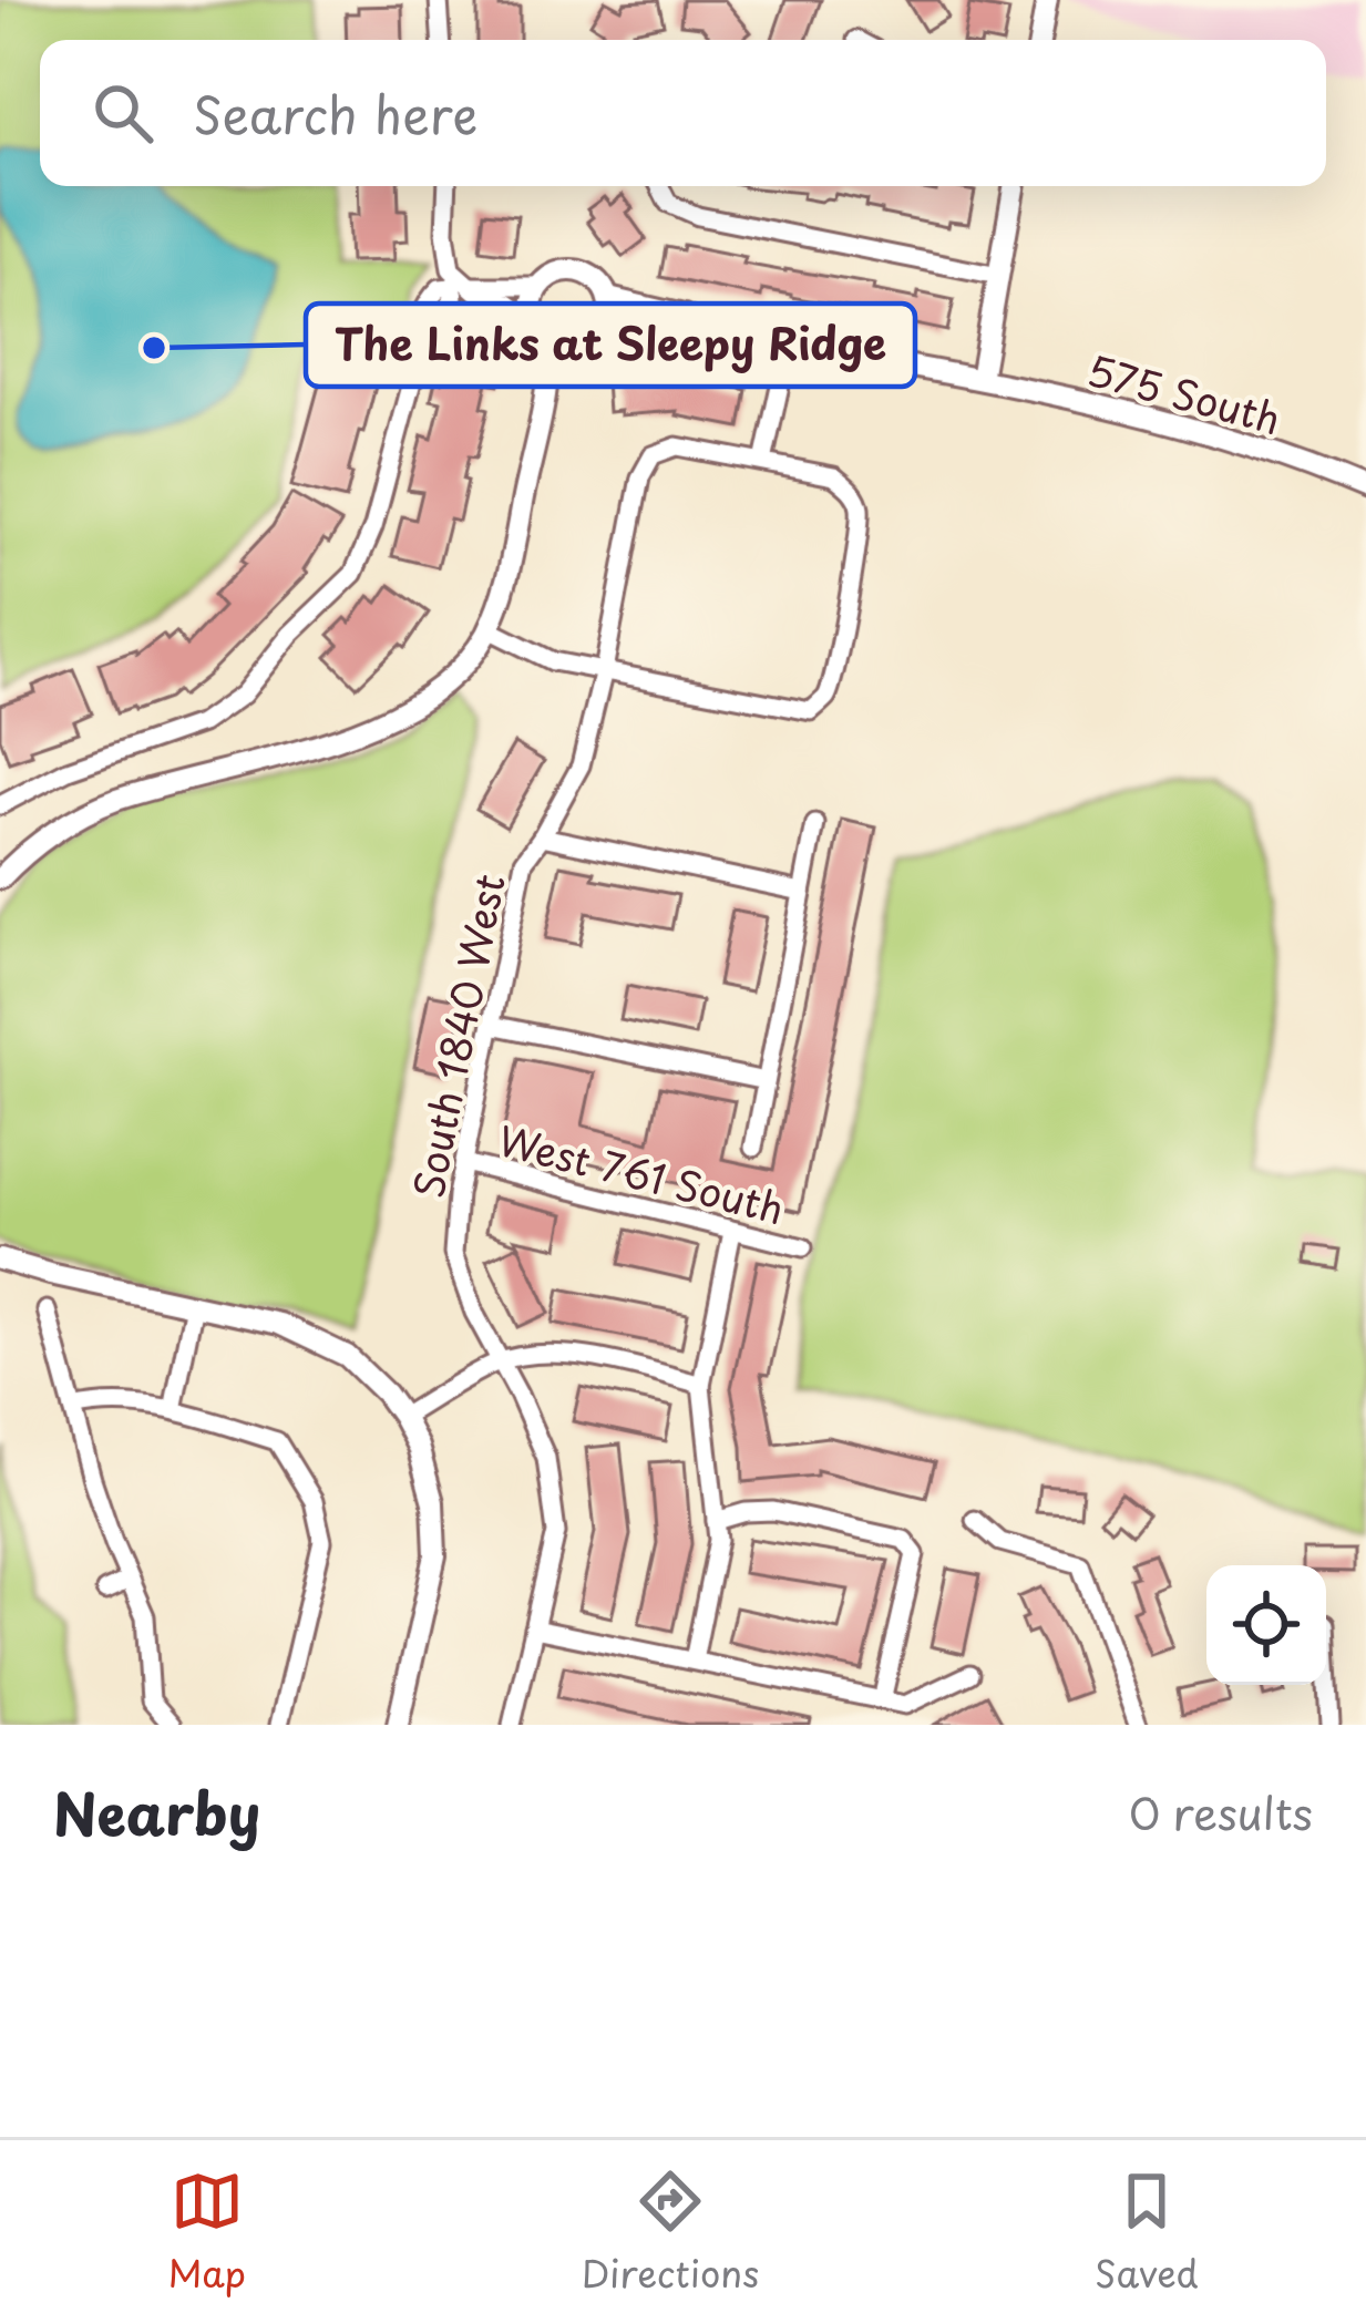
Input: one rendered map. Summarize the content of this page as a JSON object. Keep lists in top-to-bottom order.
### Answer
{
  "streets": {
    "street": ["575 South", "South 1840 West", "West 761 South"]
  },
  "crossings": [
    ["South 1840 West", "West 761 South"]
  ],
  "places": ["The Links at Sleepy Ridge"],
  "page": {
    "search": "Search here",
    "heading": ["Nearby", "0 results"],
    "nav": ["Map", "Directions", "Saved"]
  }
}
